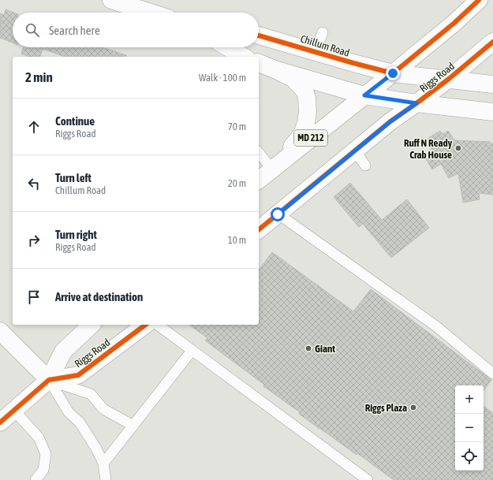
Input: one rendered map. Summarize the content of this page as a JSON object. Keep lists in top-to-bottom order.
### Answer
{
  "streets": {
    "main road": ["Chillum Road", "Riggs Road", "MD 212"]
  },
  "crossings": [
    ["Chillum Road", "Riggs Road"],
    ["Chillum Road", "MD 212"]
  ],
  "places": ["Ruff N Ready Crab House", "Giant", "Riggs Plaza"],
  "page": {
    "search": "Search here",
    "heading": ["2 min", "Walk · 100 m"],
    "list": [
      ["Continue", "Riggs Road", "70 m"],
      ["Turn left", "Chillum Road", "20 m"],
      ["Turn right", "Riggs Road", "10 m"],
      "Arrive at destination"
    ],
    "map_buttons": ["+", "−"]
  }
}
